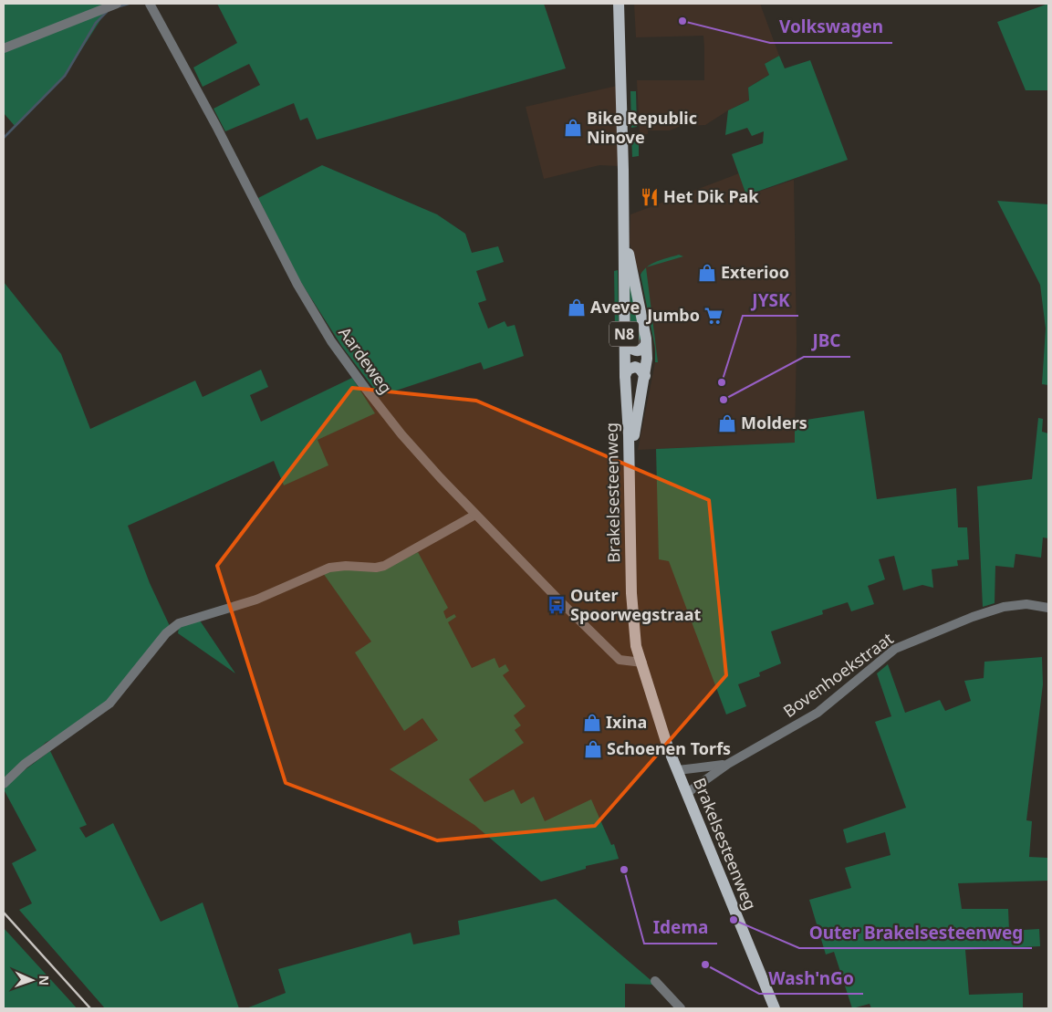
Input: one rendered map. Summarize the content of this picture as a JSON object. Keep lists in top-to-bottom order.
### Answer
{
  "streets": {
    "main road": ["N8", "Brakelsesteenweg"],
    "street": ["Aardeweg", "Bovenhoekstraat"]
  },
  "crossings": [
    ["Aardeweg", "Brakelsesteenweg"],
    ["Brakelsesteenweg", "Bovenhoekstraat"]
  ],
  "places": {
    "other": [
      "Volkswagen",
      "JYSK",
      "JBC",
      "Idema",
      "Outer Brakelsesteenweg",
      "Wash'nGo"
    ],
    "shop": [
      "Bike Republic Ninove",
      "Exterioo",
      "Aveve",
      "Molders",
      "Ixina",
      "Schoenen Torfs"
    ],
    "restaurant": ["Het Dik Pak"],
    "supermarket": ["Jumbo"],
    "bus stop": ["Outer Spoorwegstraat"]
  },
  "north": "right"
}
